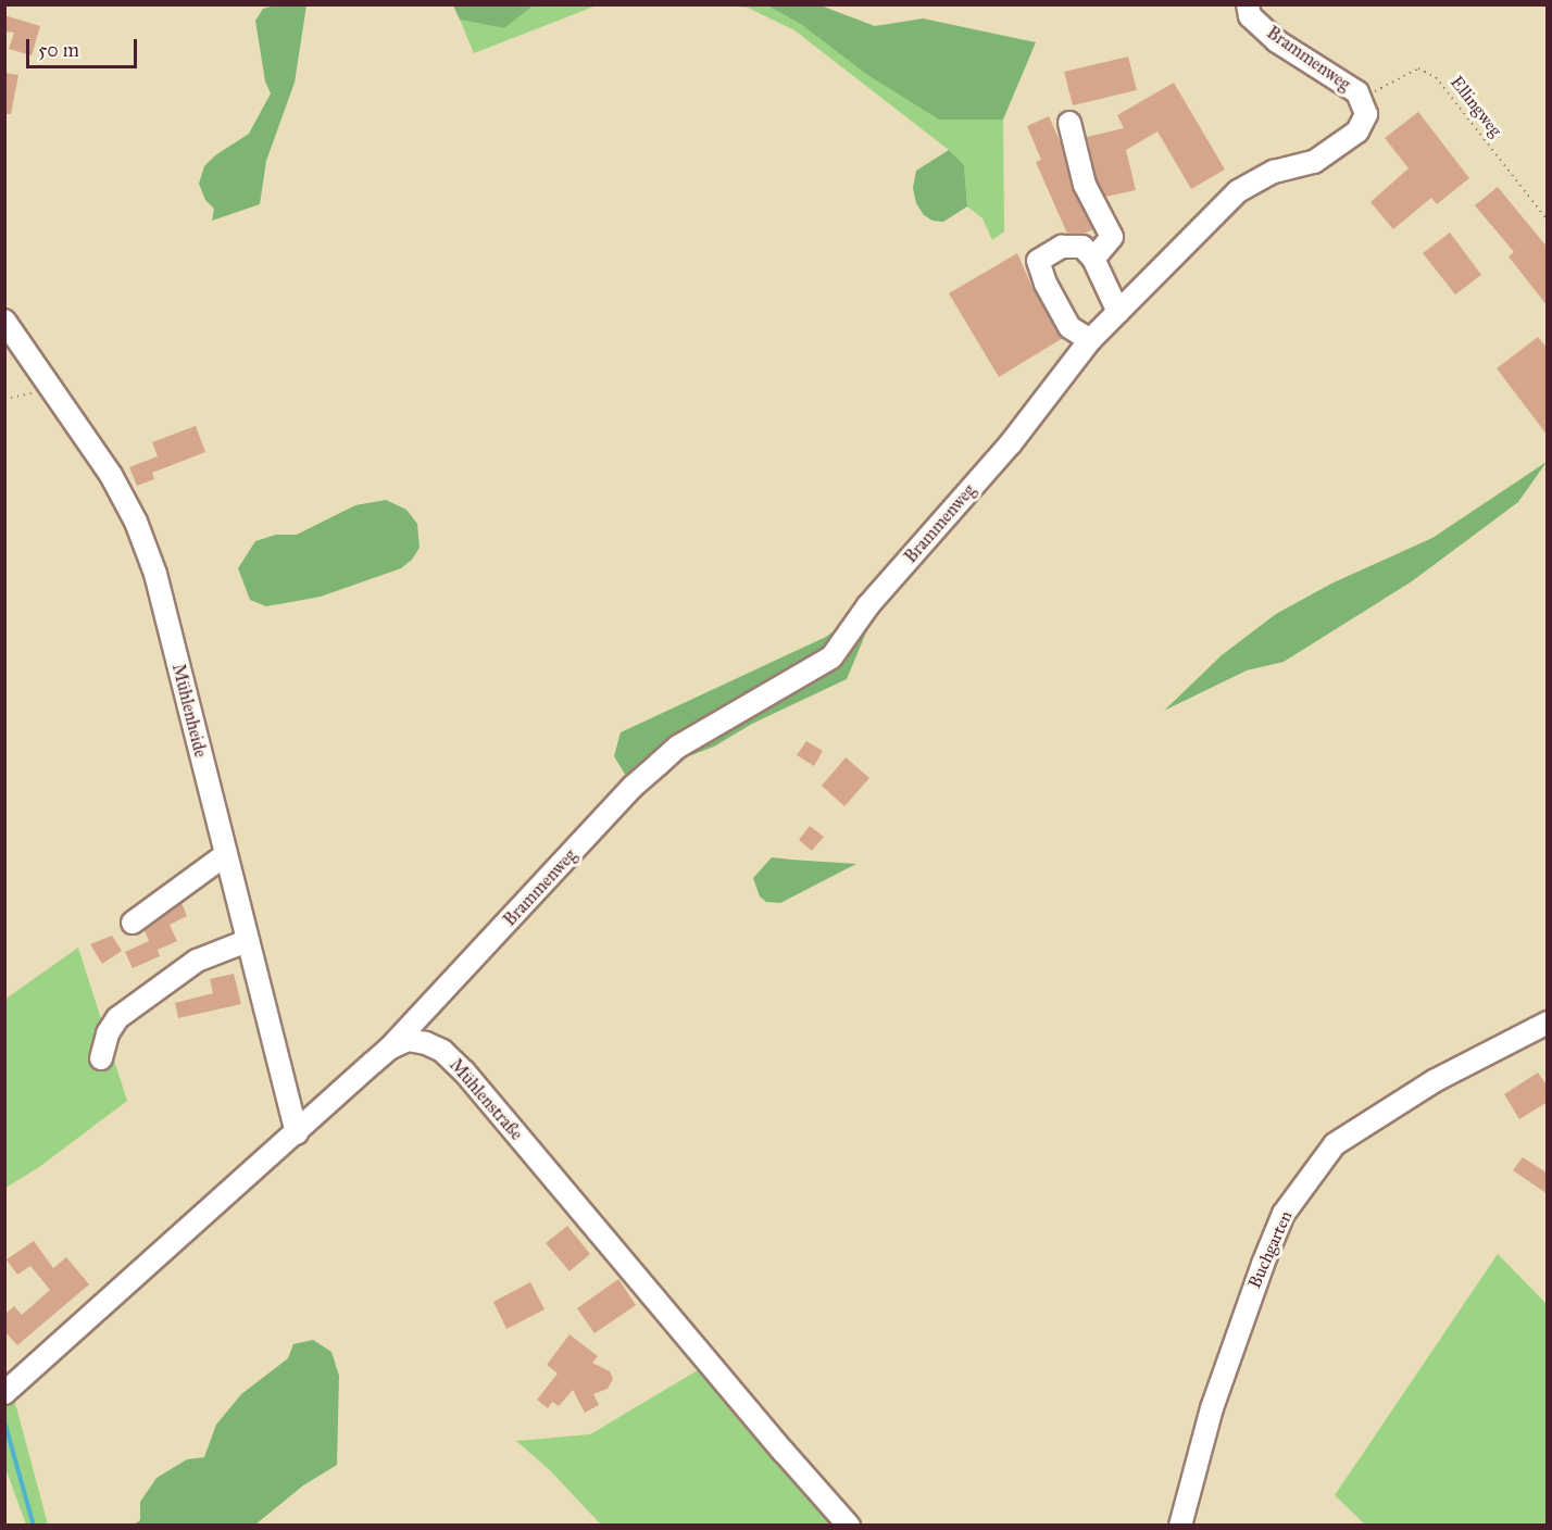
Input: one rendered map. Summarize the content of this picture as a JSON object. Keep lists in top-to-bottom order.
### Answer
{
  "streets": {
    "street": [
      "Brammenweg",
      "Mühlenheide",
      "Mühlenstraße",
      "Buchgarten"
    ],
    "path": ["Ellingweg"]
  },
  "crossings": [
    ["Brammenweg", "Ellingweg"],
    ["Brammenweg", "Mühlenstraße"]
  ],
  "scale_bar": "50 m"
}
